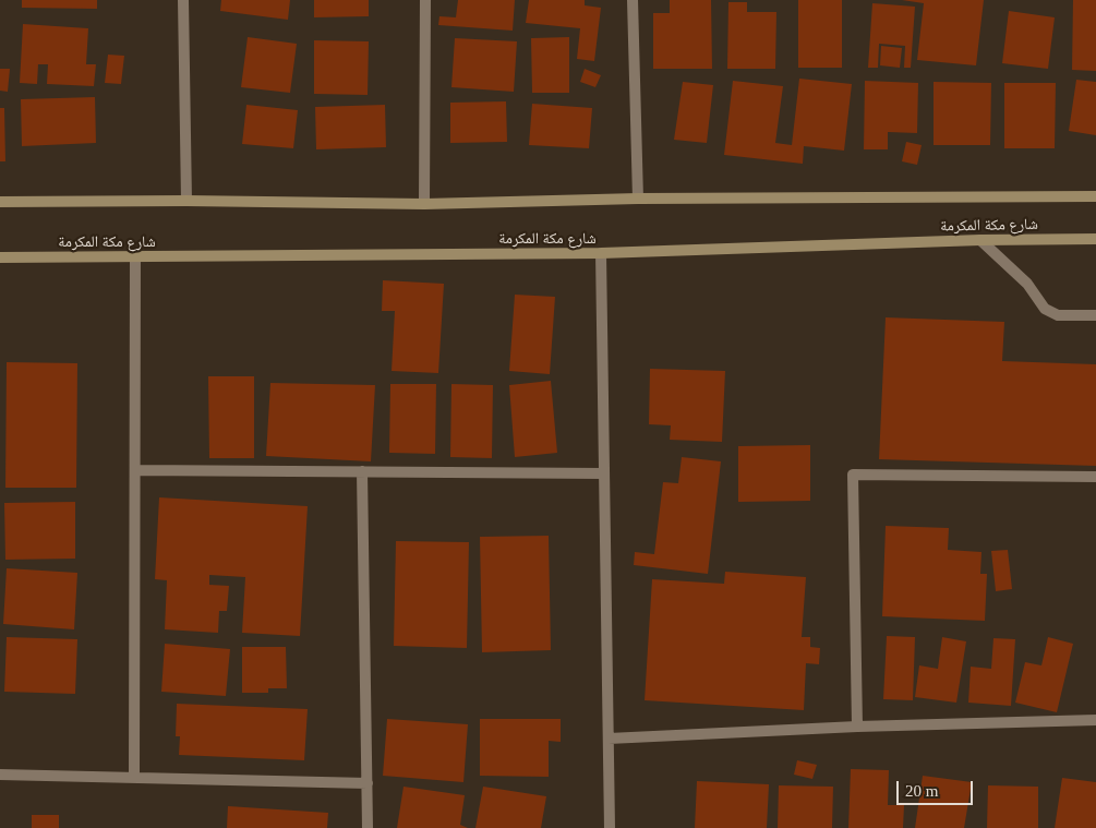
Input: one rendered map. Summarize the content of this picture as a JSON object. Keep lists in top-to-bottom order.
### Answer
{
  "streets": {
    "main road": ["شارع مكة المكرمة"]
  },
  "scale_bar": "20 m"
}
